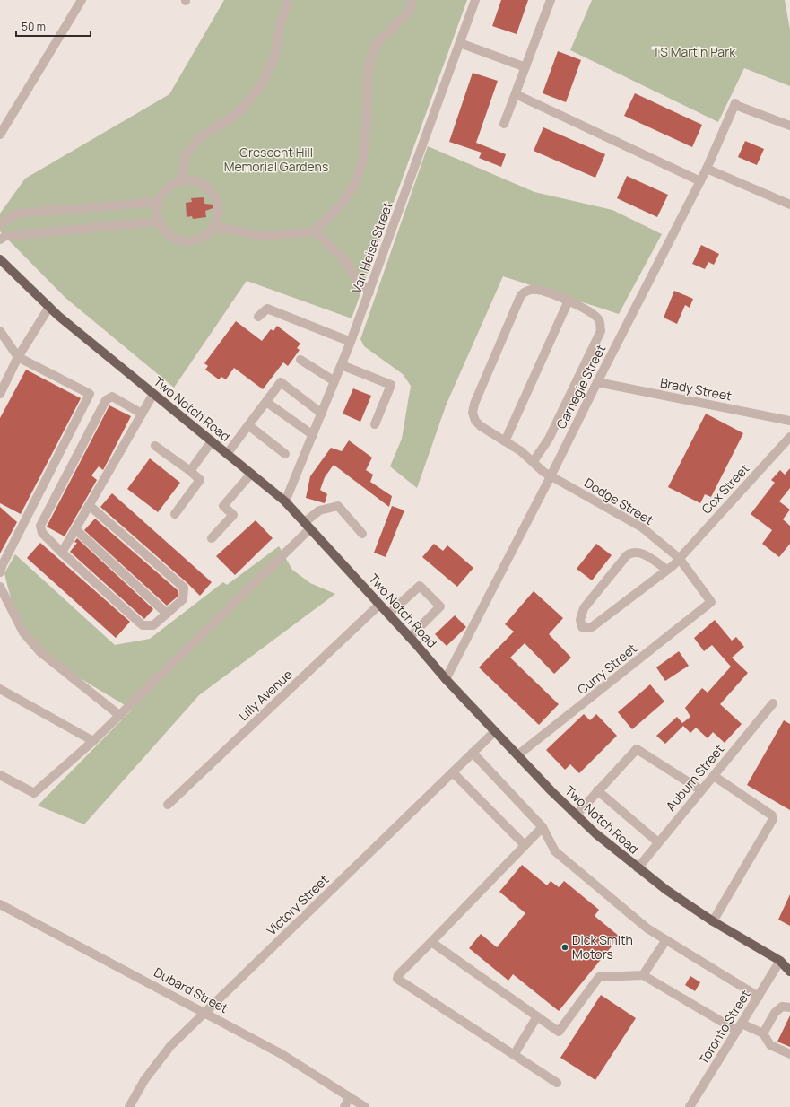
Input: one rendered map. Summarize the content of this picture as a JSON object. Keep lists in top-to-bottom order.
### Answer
{
  "streets": {
    "main road": ["Two Notch Road"],
    "street": [
      "Van Heise Street",
      "Carnegie Street",
      "Brady Street",
      "Cox Street",
      "Dodge Street",
      "Curry Street",
      "Lilly Avenue",
      "Auburn Street",
      "Victory Street",
      "Dubard Street",
      "Toronto Street"
    ]
  },
  "crossings": [
    ["Van Heise Street", "Two Notch Road"],
    ["Carnegie Street", "Brady Street"],
    ["Carnegie Street", "Two Notch Road"],
    ["Carnegie Street", "Dodge Street"],
    ["Two Notch Road", "Curry Street"],
    ["Two Notch Road", "Lilly Avenue"],
    ["Two Notch Road", "Auburn Street"],
    ["Two Notch Road", "Victory Street"],
    ["Two Notch Road", "Toronto Street"],
    ["Cox Street", "Dodge Street"],
    ["Dodge Street", "Curry Street"],
    ["Victory Street", "Dubard Street"]
  ],
  "parks": ["TS Martin Park", "Crescent Hill Memorial Gardens"],
  "places": ["Dick Smith Motors"],
  "scale_bar": "50 m"
}
